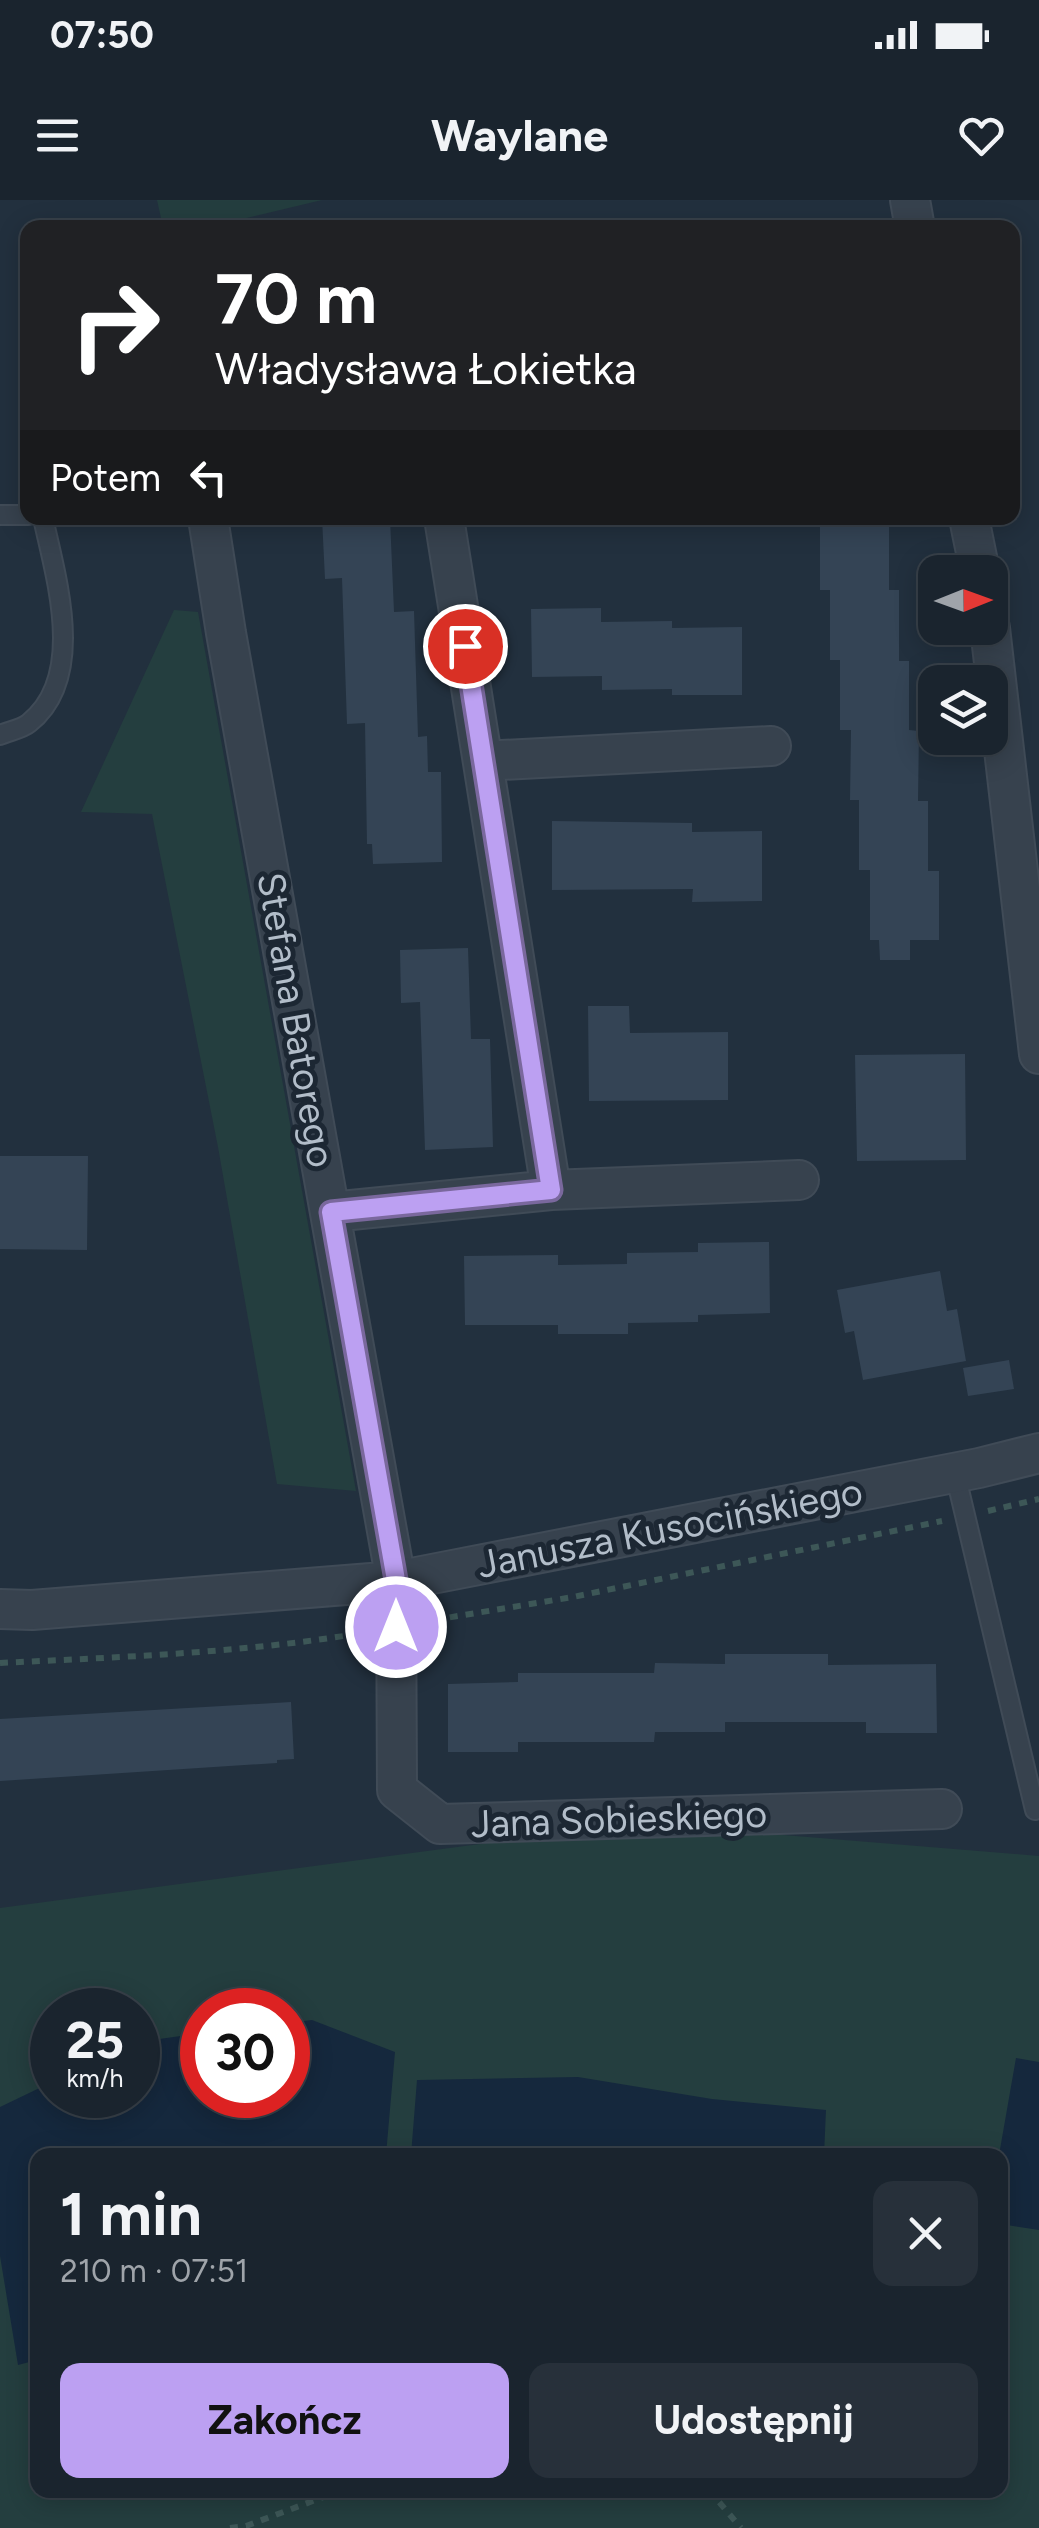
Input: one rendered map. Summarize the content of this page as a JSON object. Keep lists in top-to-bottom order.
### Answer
{
  "streets": {
    "street": ["Stefana Batorego", "Janusza Kusocińskiego", "Jana Sobieskiego"]
  },
  "crossings": [
    ["Stefana Batorego", "Janusza Kusocińskiego"],
    ["Stefana Batorego", "Jana Sobieskiego"],
    ["Janusza Kusocińskiego", "Jana Sobieskiego"]
  ],
  "north": "right",
  "page": {
    "status": "07:50",
    "header": "Waylane",
    "turn": ["70 m", "Władysława Łokietka"],
    "then": "Potem",
    "speed": "25 km/h",
    "limit": "30",
    "heading": ["1 min", "210 m · 07:51"],
    "buttons": ["Zakończ", "Udostępnij"]
  }
}
